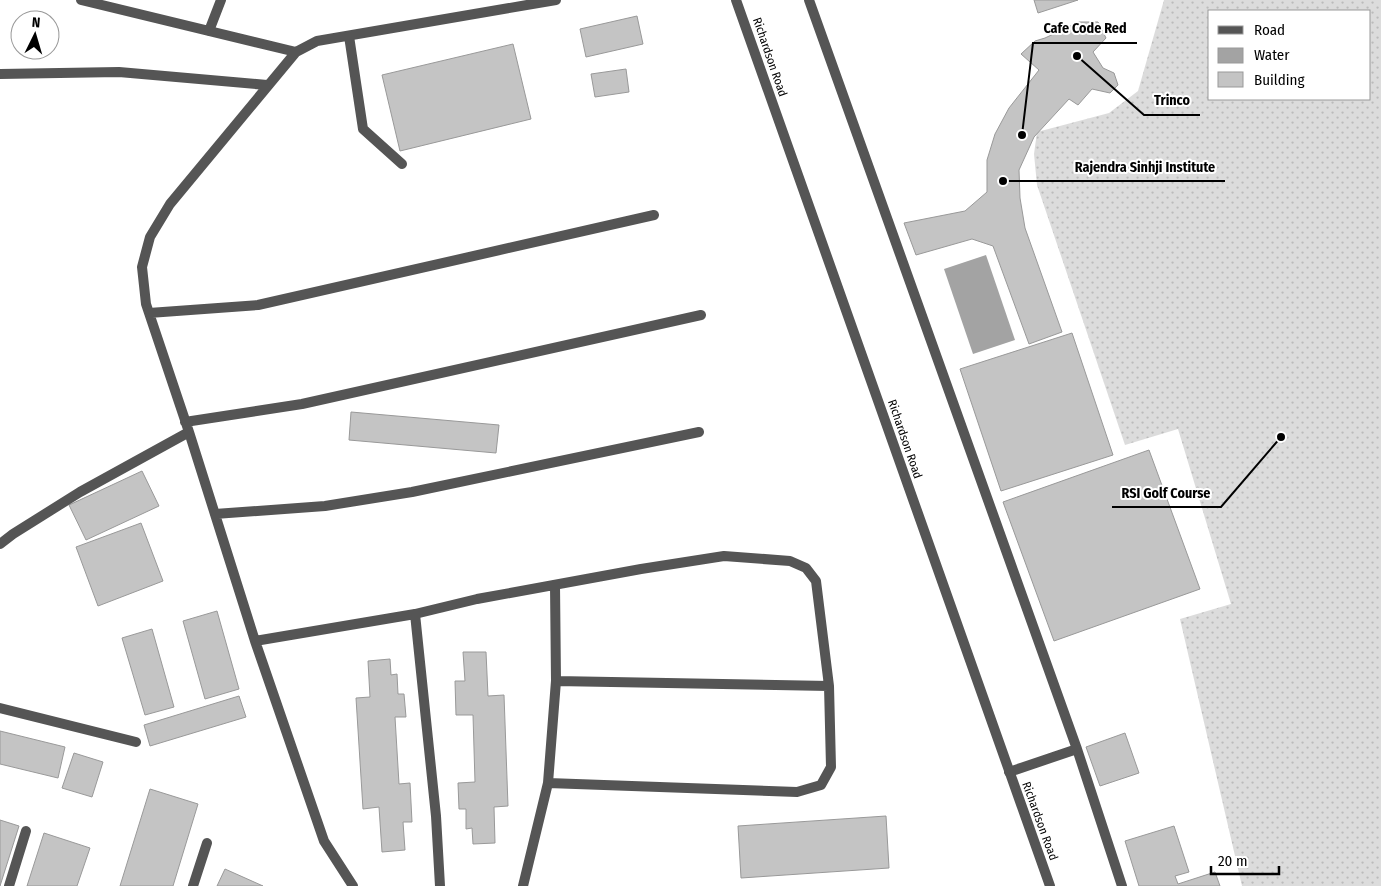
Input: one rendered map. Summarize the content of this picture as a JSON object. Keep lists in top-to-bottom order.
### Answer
{
  "streets": {
    "street": ["Richardson Road"]
  },
  "places": [
    "Trinco",
    "Cafe Code Red",
    "Rajendra Sinhji Institute",
    "RSI Golf Course"
  ],
  "legend": ["Road", "Water", "Building"],
  "scale_bar": "20 m",
  "north": "top"
}
